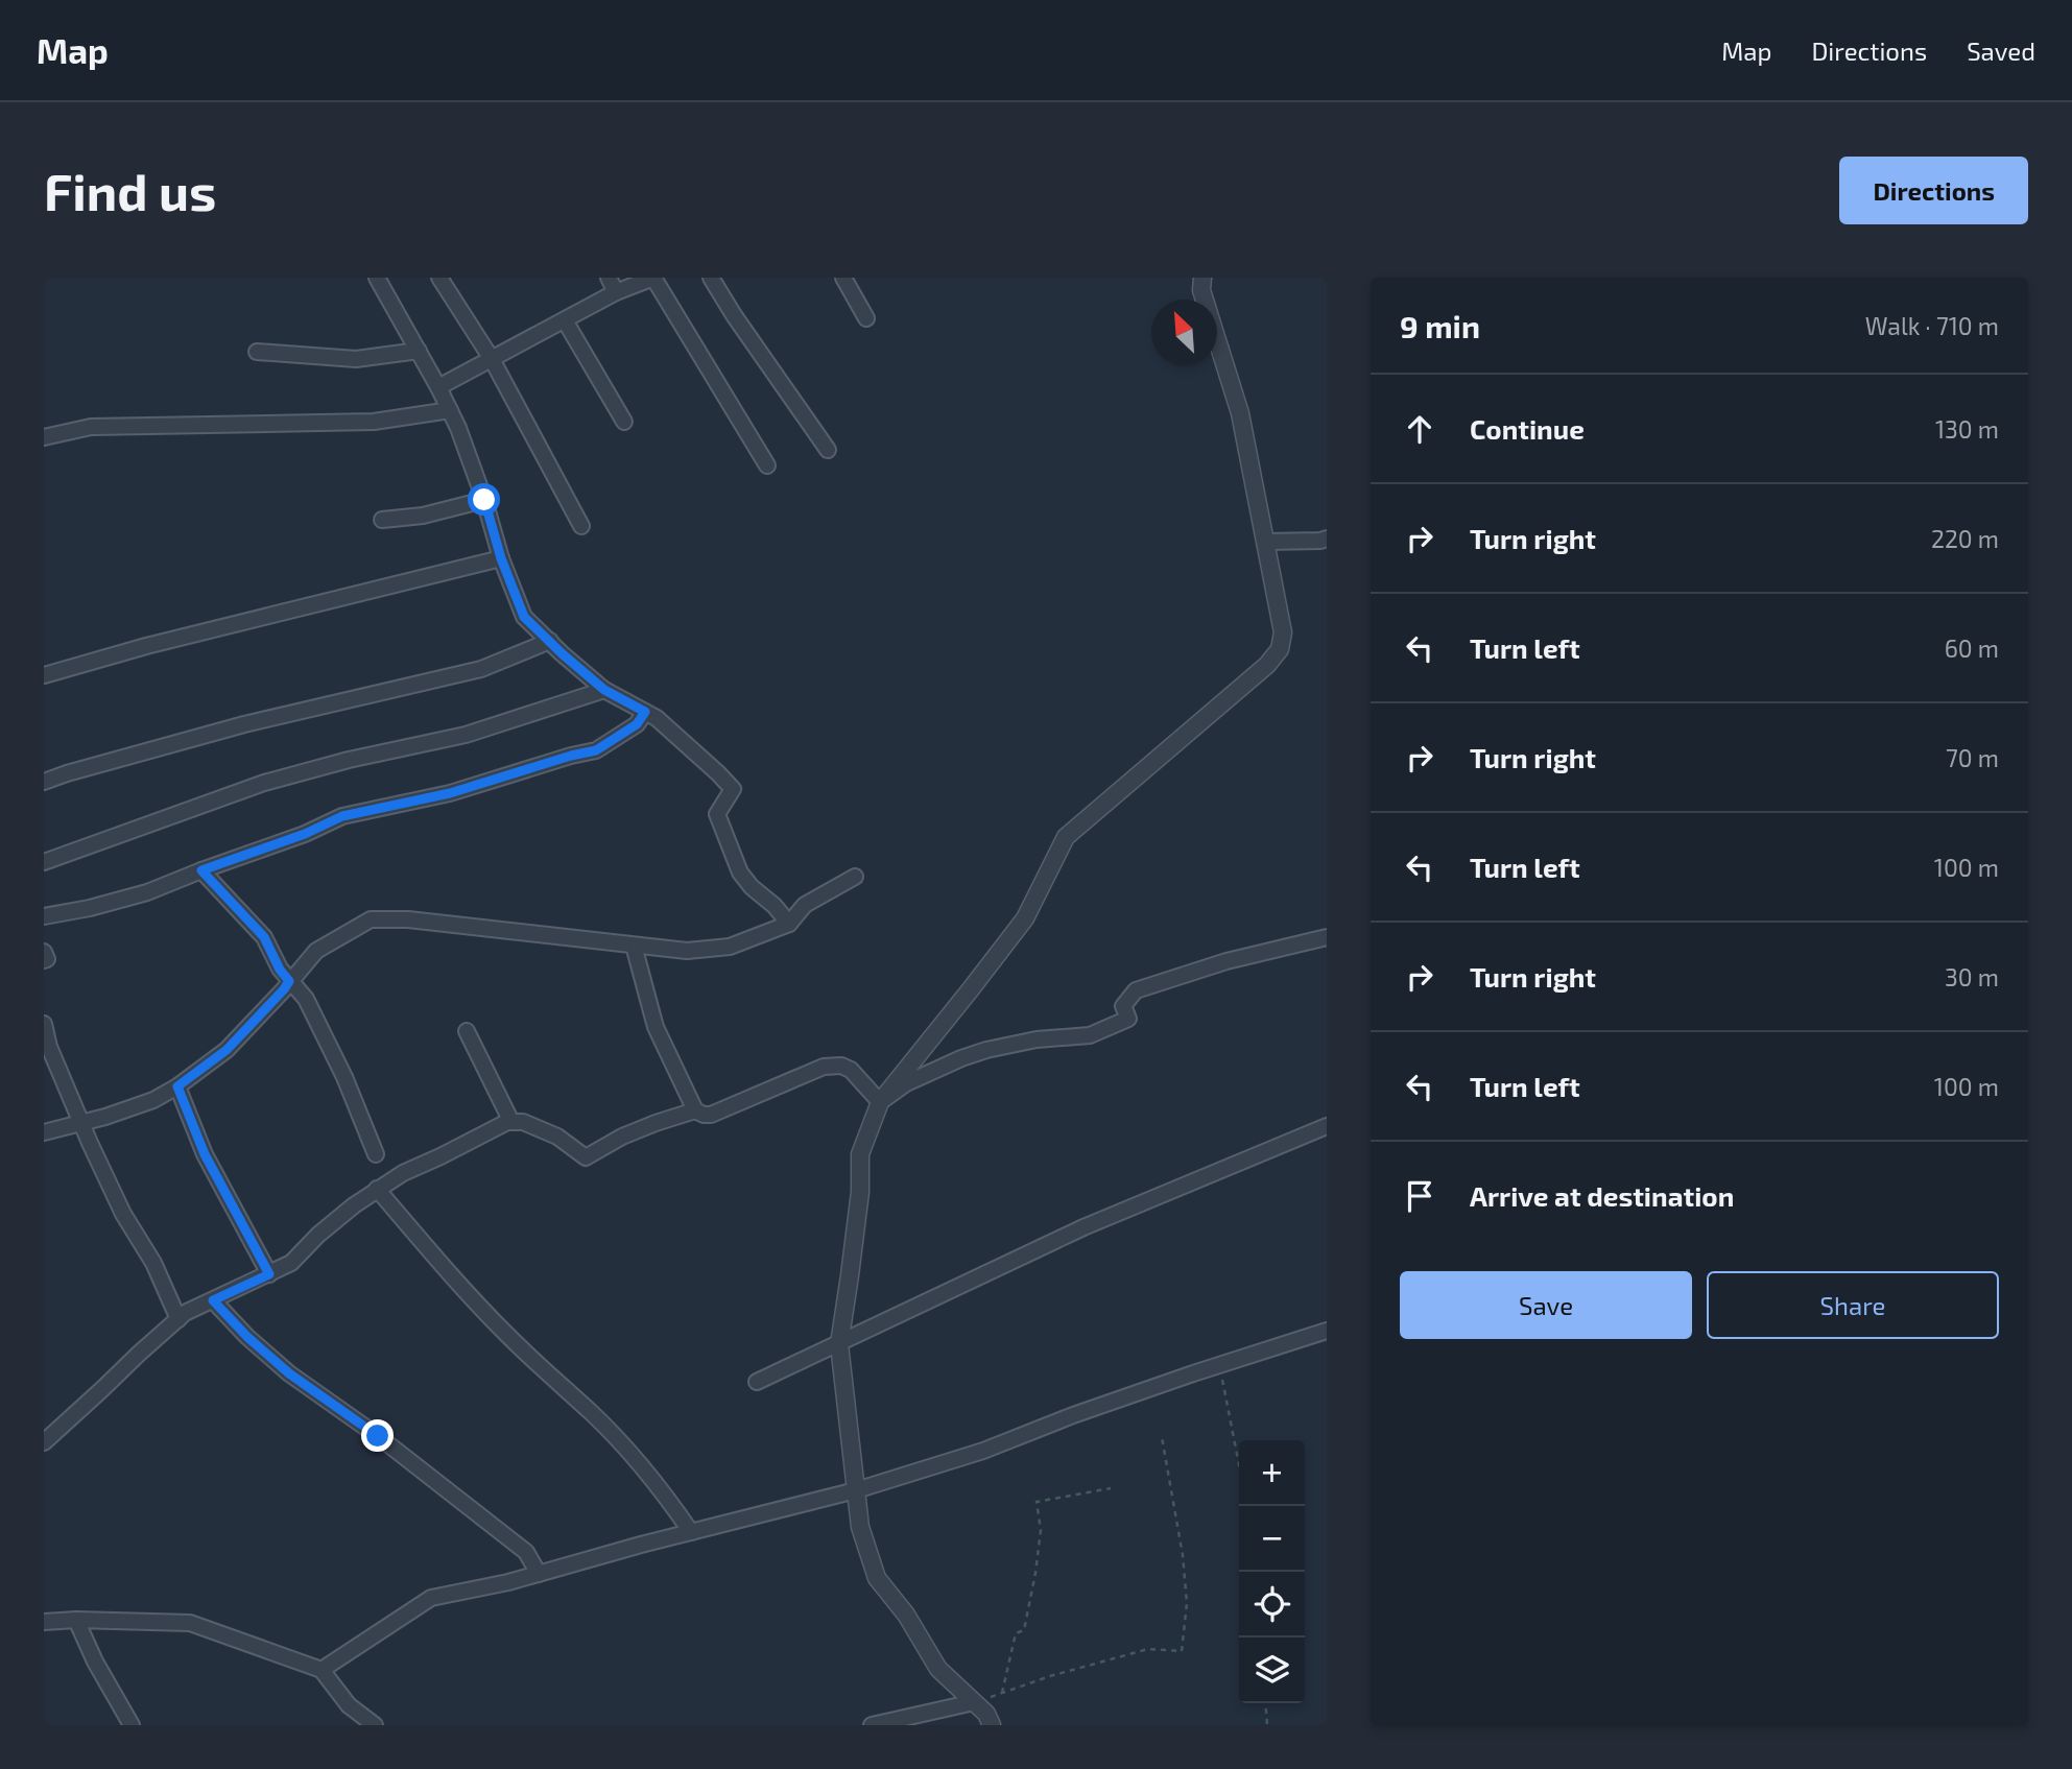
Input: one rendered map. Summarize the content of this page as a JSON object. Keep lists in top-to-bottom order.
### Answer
{
  "north": "top left",
  "page": {
    "header": "Map",
    "nav": ["Map", "Directions", "Saved"],
    "buttons": [
      "Directions",
      ["Save", "Share"]
    ],
    "title": "Find us",
    "heading": ["9 min", "Walk · 710 m"],
    "list": [
      ["Continue", "130 m"],
      ["Turn right", "220 m"],
      ["Turn left", "60 m"],
      ["Turn right", "70 m"],
      ["Turn left", "100 m"],
      ["Turn right", "30 m"],
      ["Turn left", "100 m"],
      "Arrive at destination"
    ],
    "map_buttons": ["+", "−"]
  }
}
